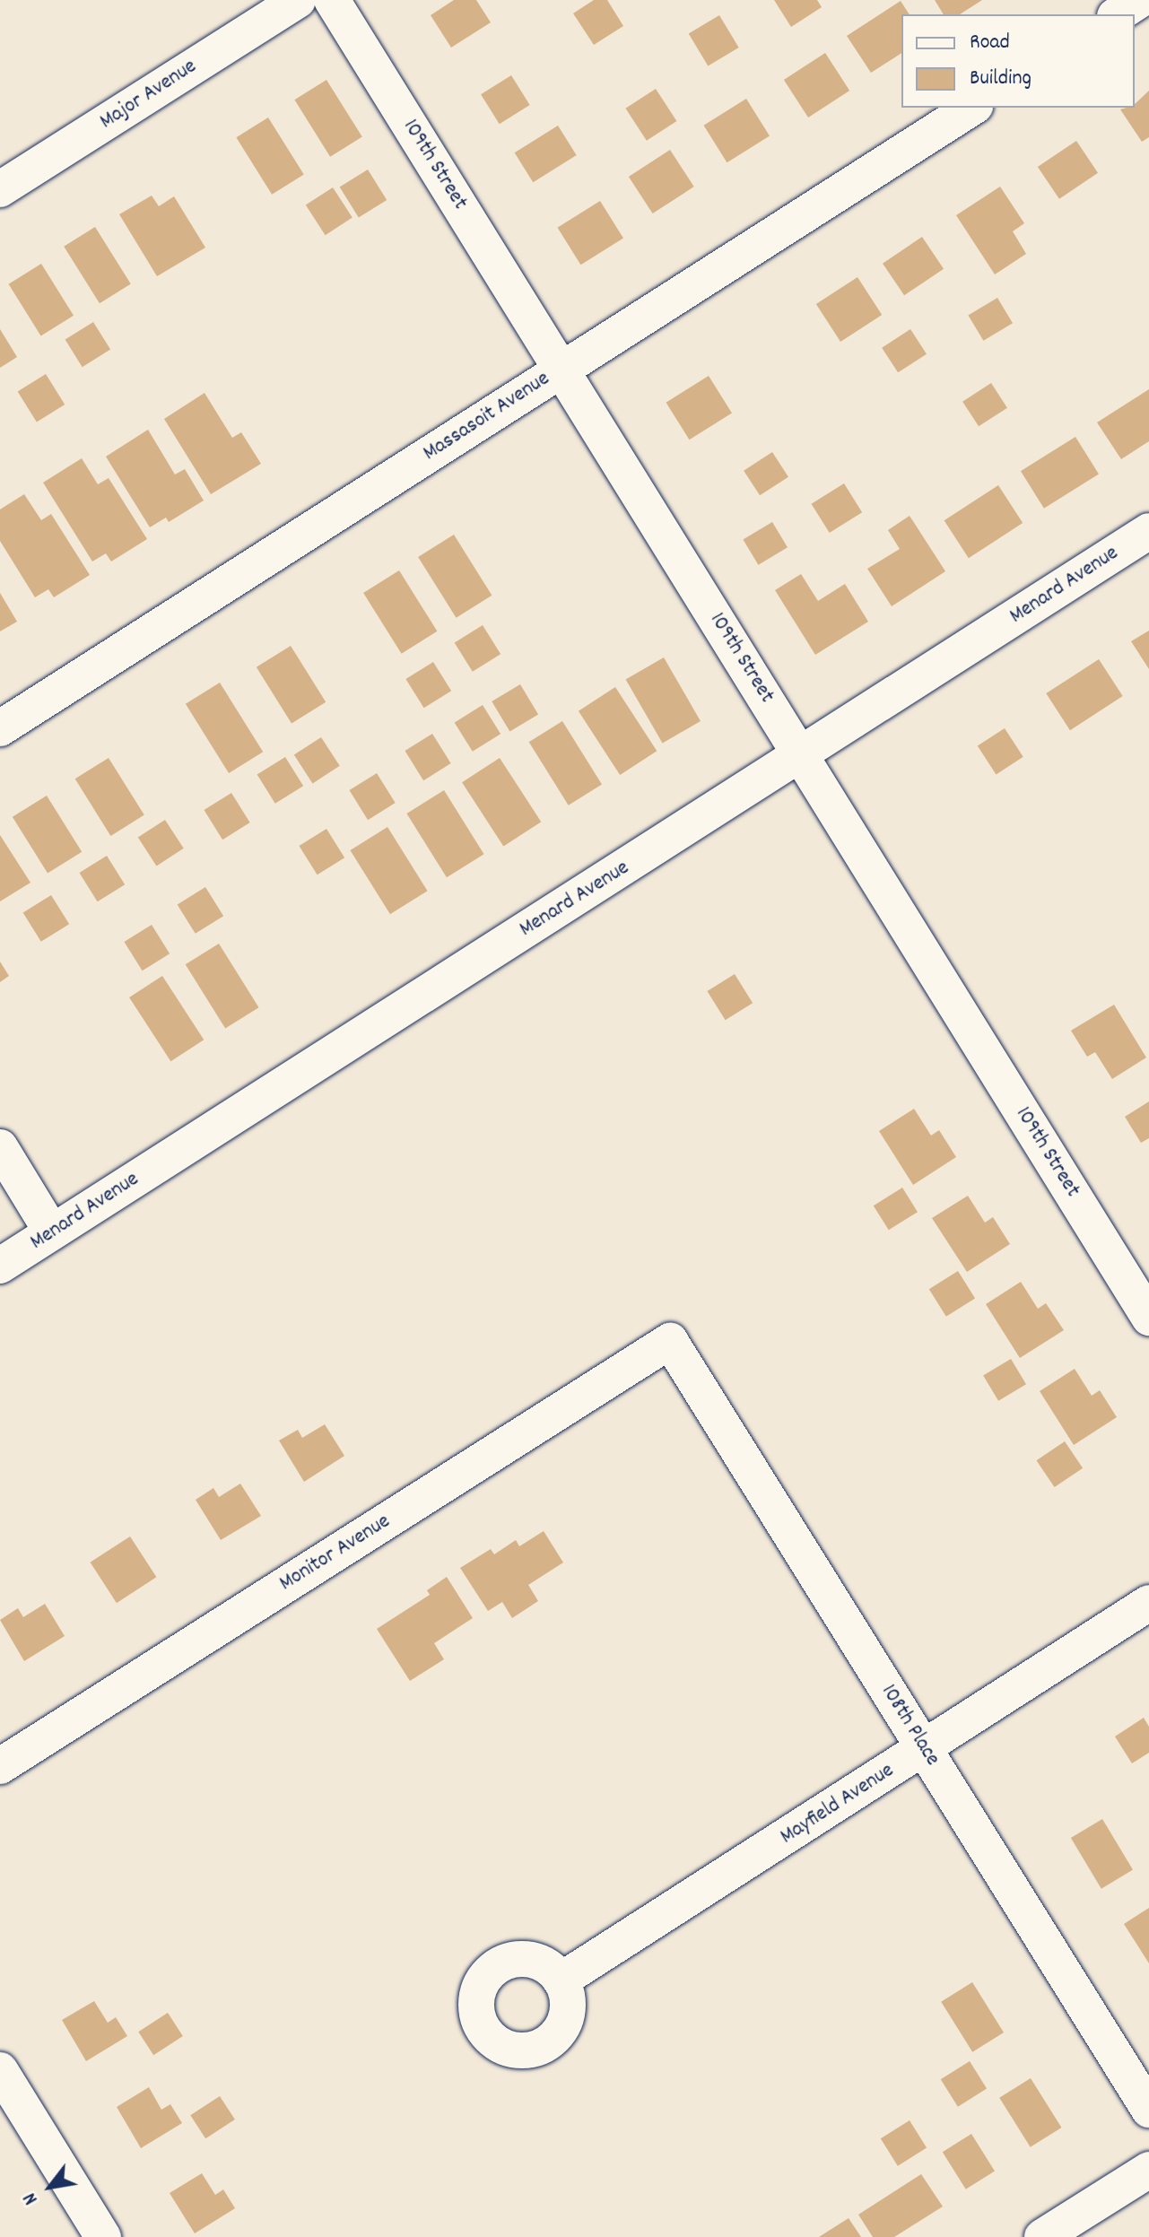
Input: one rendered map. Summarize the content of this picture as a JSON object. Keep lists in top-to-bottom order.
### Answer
{
  "streets": {
    "street": [
      "Major Avenue",
      "109th Street",
      "Massasoit Avenue",
      "Menard Avenue",
      "Monitor Avenue",
      "108th Place",
      "Mayfield Avenue"
    ]
  },
  "crossings": [
    ["109th Street", "Massasoit Avenue"],
    ["109th Street", "Menard Avenue"],
    ["Monitor Avenue", "108th Place"],
    ["108th Place", "Mayfield Avenue"]
  ],
  "legend": ["Road", "Building"],
  "north": "bottom left"
}
